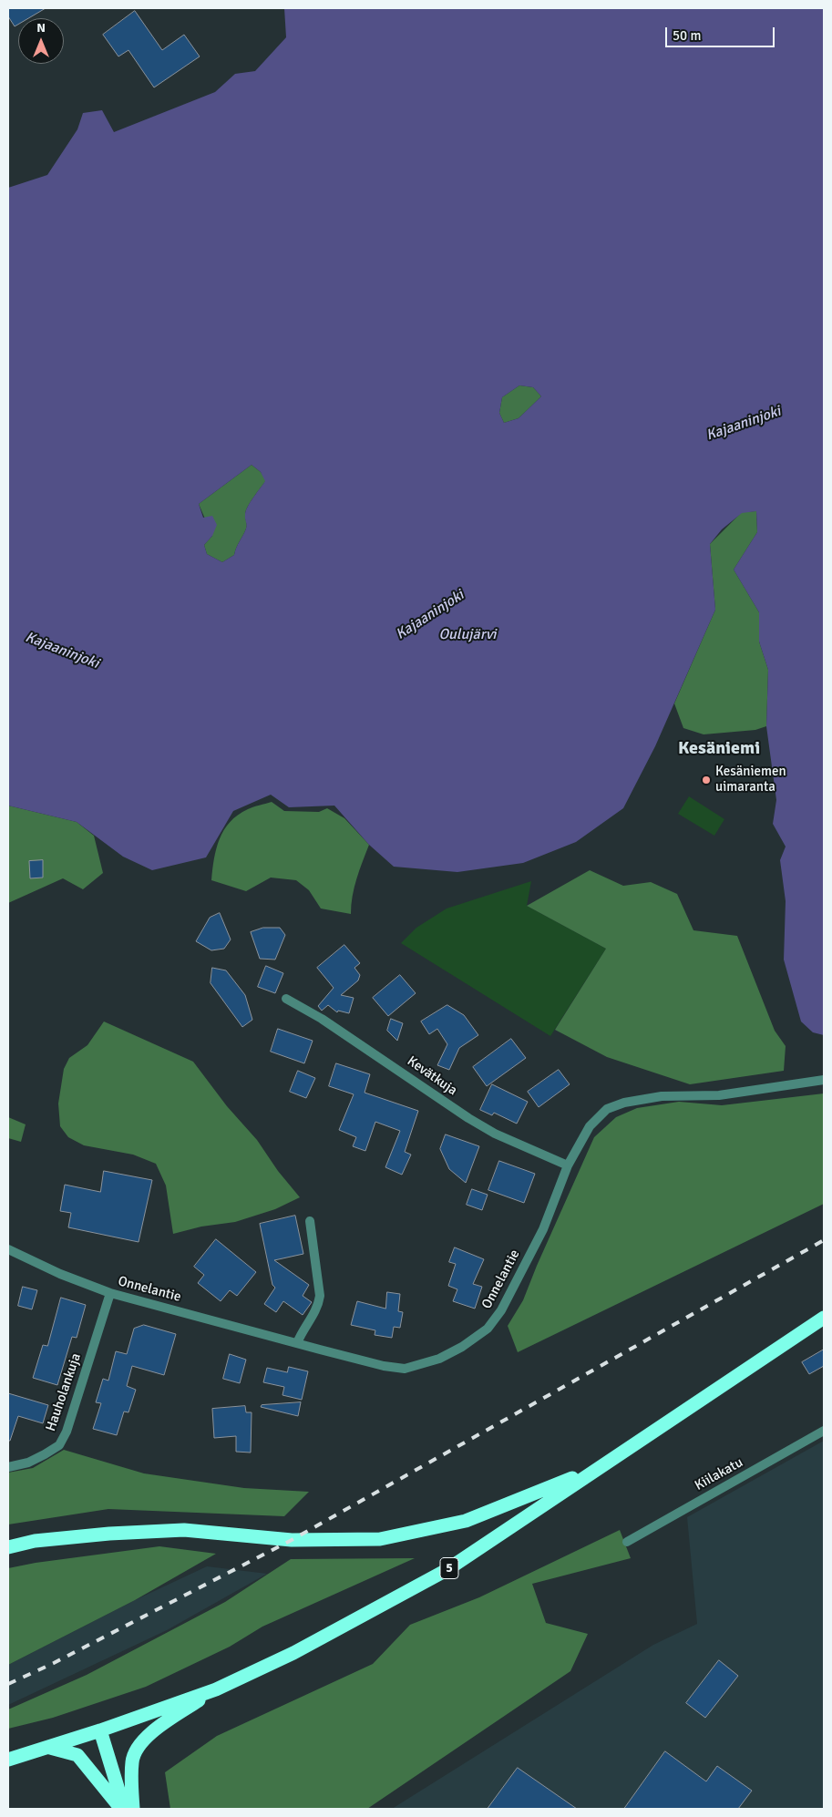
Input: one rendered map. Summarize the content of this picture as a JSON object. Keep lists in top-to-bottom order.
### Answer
{
  "streets": {
    "highway": ["5"],
    "street": [
      "Kevätkuja",
      "Onnelantie",
      "Hauholankuja",
      "Kiilakatu"
    ]
  },
  "crossings": [
    ["Kevätkuja", "Onnelantie"],
    ["Onnelantie", "Hauholankuja"]
  ],
  "districts": ["Kesäniemi"],
  "water": ["Kajaaninjoki", "Oulujärvi"],
  "places": ["Kesäniemen uimaranta"],
  "scale_bar": "50 m",
  "north": "top"
}
